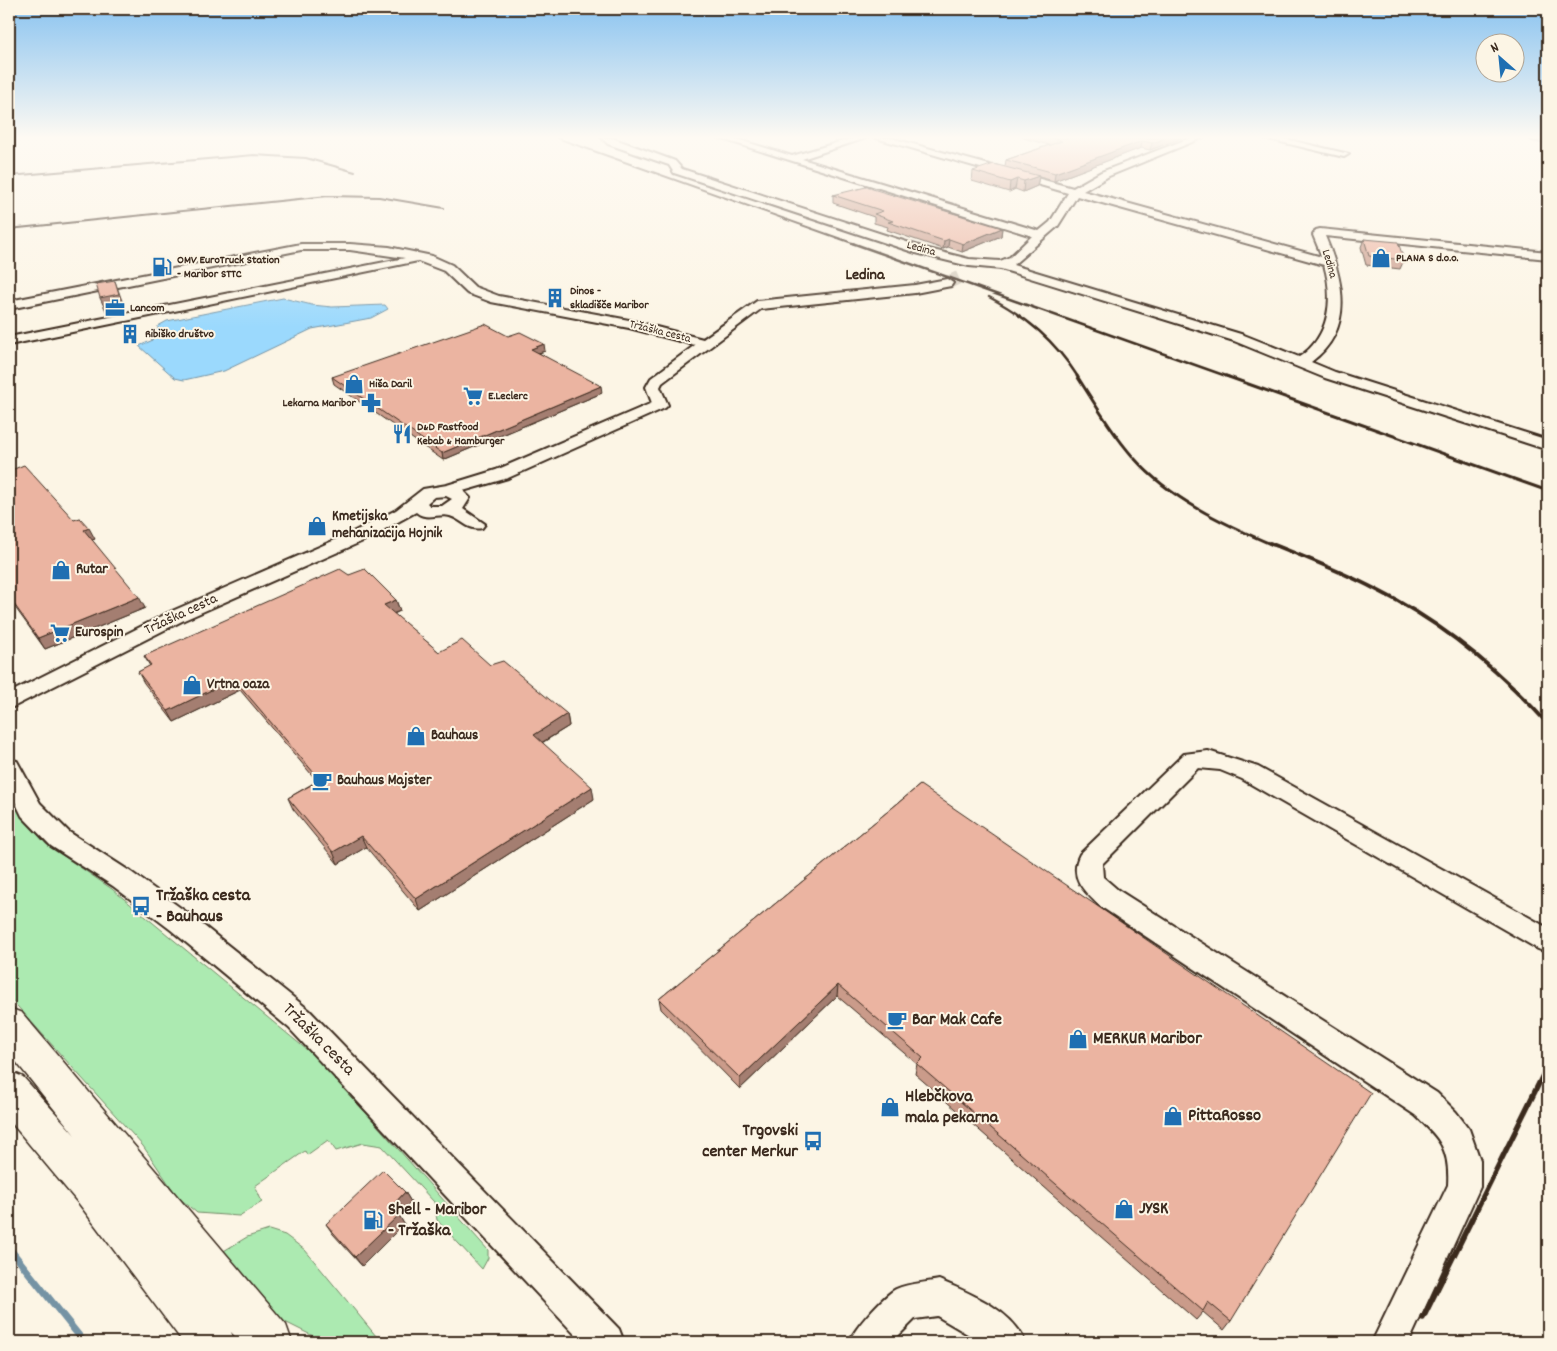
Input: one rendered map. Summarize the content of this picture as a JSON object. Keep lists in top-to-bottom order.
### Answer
{
  "streets": {
    "street": ["Ledina", "Tržaška cesta"]
  },
  "districts": ["Ledina"],
  "places": {
    "shop": [
      "PLANA S d.o.o.",
      "Hiša Daril",
      "Kmetijska mehanizacija Hojnik",
      "Rutar",
      "Vrtna oaza",
      "Bauhaus",
      "MERKUR Maribor",
      "Hlebčkova mala pekarna",
      "PittaRosso",
      "JYSK"
    ],
    "fuel station": ["OMV EuroTruck Station - Maribor STTC", "Shell - Maribor - Tržaška"],
    "building": ["Dinos - skladišče Maribor", "Ribiško društvo"],
    "office": ["Lancom"],
    "supermarket": ["E.Leclerc", "Eurospin"],
    "pharmacy": ["Lekarna Maribor"],
    "restaurant": ["D&D Fastfood Kebab & Hamburger"],
    "cafe": ["Bauhaus Majster", "Bar Mak Cafe"],
    "bus stop": ["Tržaška cesta - Bauhaus", "Trgovski center Merkur"]
  },
  "north": "top left"
}
